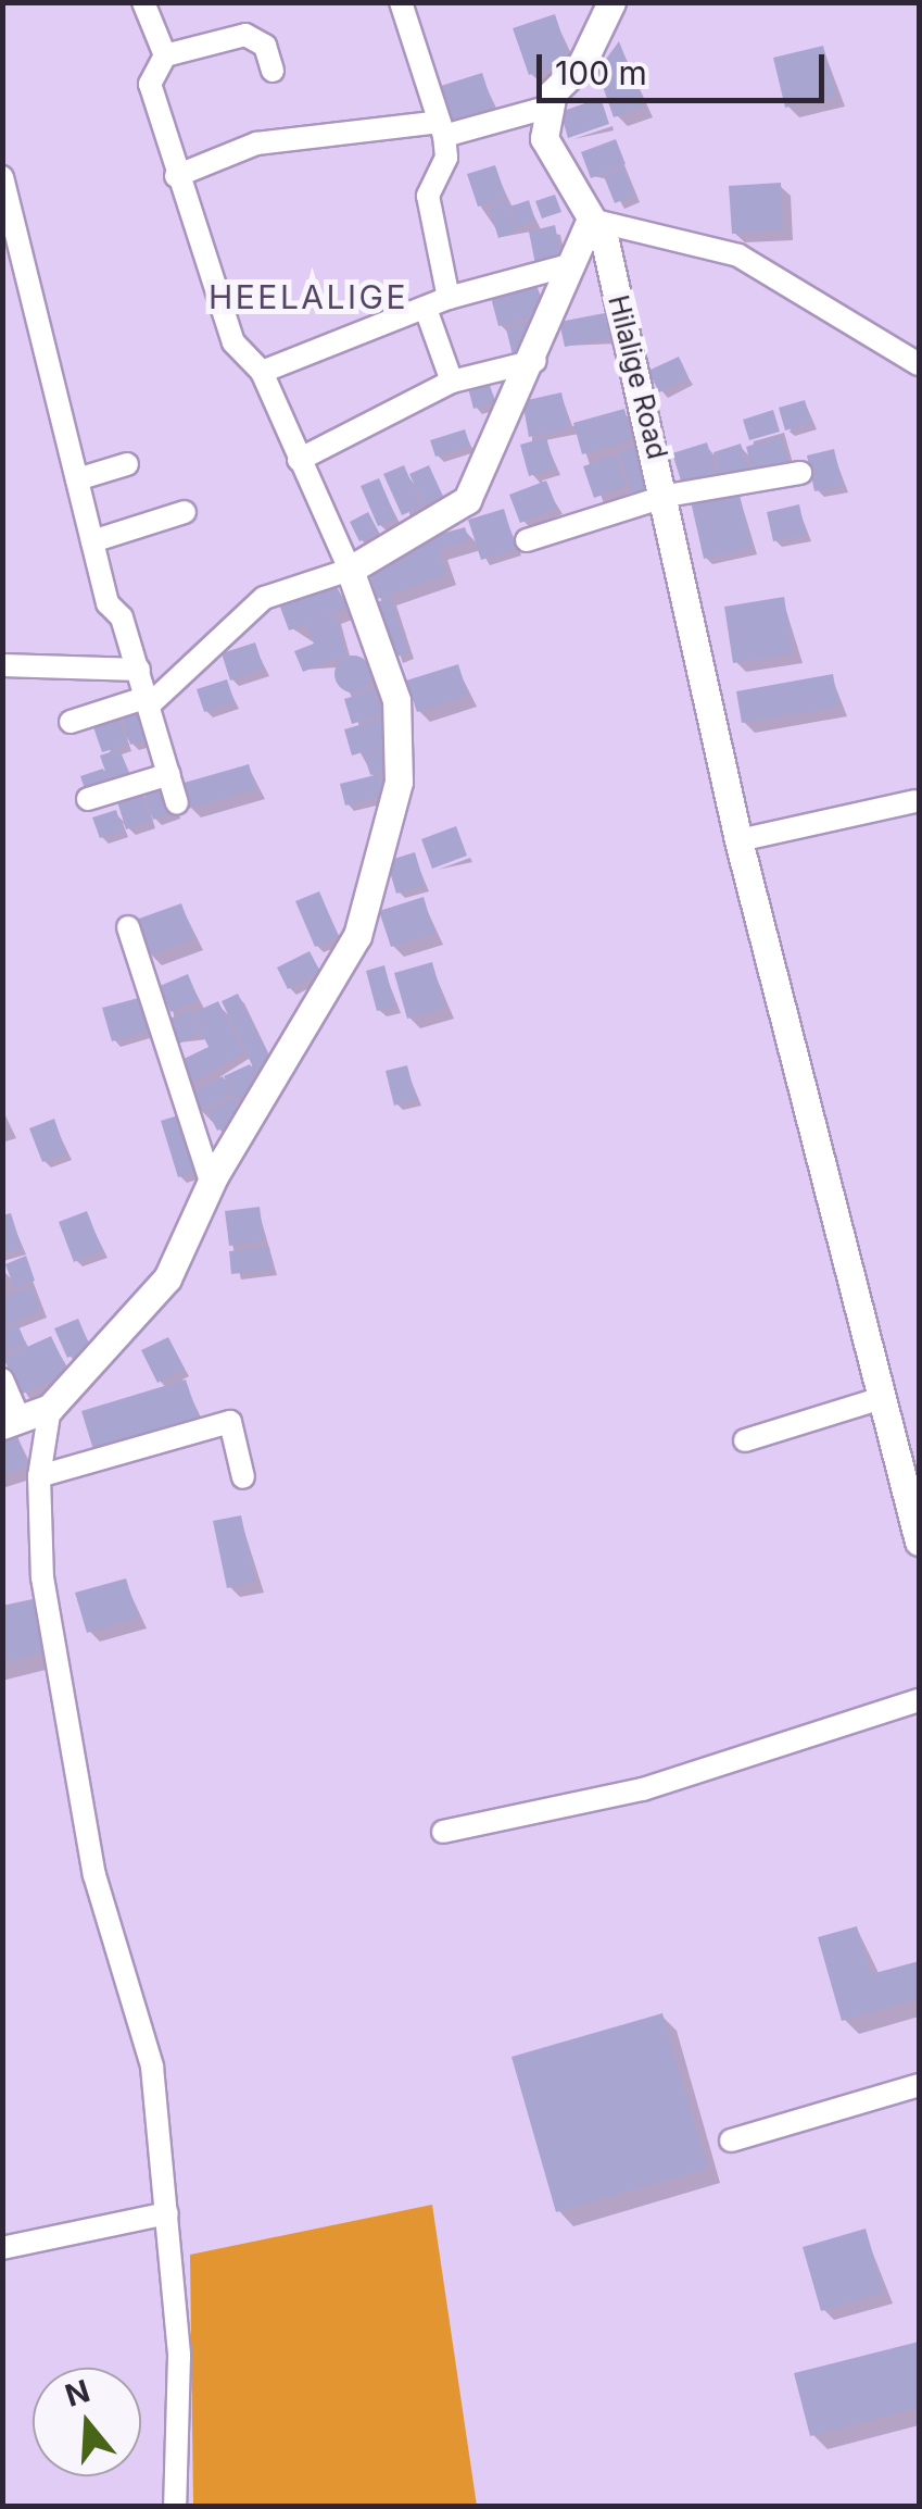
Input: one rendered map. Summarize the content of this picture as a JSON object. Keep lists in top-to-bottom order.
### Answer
{
  "streets": {
    "street": ["Hilalige Road"]
  },
  "districts": ["HEELALIGE"],
  "scale_bar": "100 m",
  "north": "top"
}
